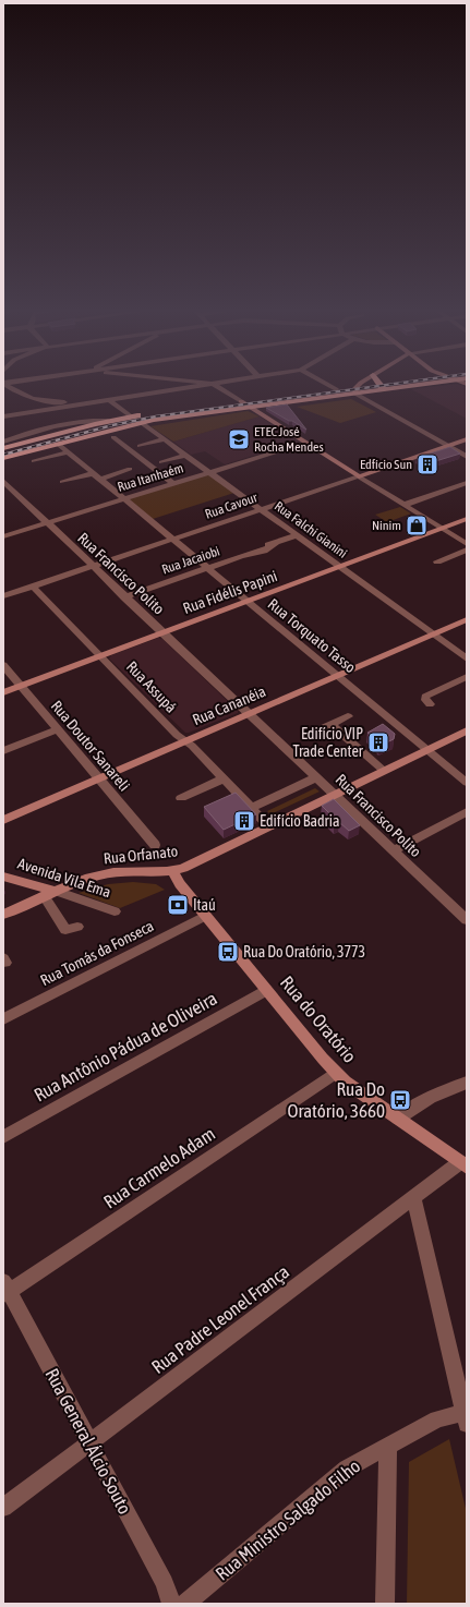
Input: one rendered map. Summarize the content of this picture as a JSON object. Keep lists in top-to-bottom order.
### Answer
{
  "streets": {
    "street": [
      "Rua Itanhaém",
      "Rua Cavour",
      "Rua Falchi Gianini",
      "Rua Jacaiobi",
      "Rua Francisco Polito",
      "Rua Fidélis Papini",
      "Rua Torquato Tasso",
      "Rua Assupá",
      "Rua Cananéia",
      "Rua Doutor Sanareli",
      "Rua Orfanato",
      "Avenida Vila Ema",
      "Rua Tomás da Fonseca",
      "Rua do Oratório",
      "Rua Antônio Pádua de Oliveira",
      "Rua Carmelo Adam",
      "Rua Padre Leonel França",
      "Rua General Álcio Souto",
      "Rua Ministro Salgado Filho"
    ]
  },
  "crossings": [
    ["Rua Itanhaém", "Rua Falchi Gianini"],
    ["Rua Itanhaém", "Rua Francisco Polito"],
    ["Rua Itanhaém", "Rua Torquato Tasso"],
    ["Rua Cavour", "Rua Falchi Gianini"],
    ["Rua Cavour", "Rua Francisco Polito"],
    ["Rua Cavour", "Rua Torquato Tasso"],
    ["Rua Cavour", "Rua Assupá"],
    ["Rua Falchi Gianini", "Rua Jacaiobi"],
    ["Rua Falchi Gianini", "Rua Fidélis Papini"],
    ["Rua Falchi Gianini", "Rua Cananéia"],
    ["Rua Jacaiobi", "Rua Francisco Polito"],
    ["Rua Jacaiobi", "Rua Torquato Tasso"],
    ["Rua Francisco Polito", "Rua Fidélis Papini"],
    ["Rua Francisco Polito", "Rua Cananéia"],
    ["Rua Francisco Polito", "Rua Orfanato"],
    ["Rua Fidélis Papini", "Rua Torquato Tasso"],
    ["Rua Fidélis Papini", "Rua Assupá"],
    ["Rua Fidélis Papini", "Rua Doutor Sanareli"],
    ["Rua Torquato Tasso", "Rua Cananéia"],
    ["Rua Torquato Tasso", "Rua Orfanato"],
    ["Rua Assupá", "Rua Cananéia"],
    ["Rua Assupá", "Rua Orfanato"],
    ["Rua Cananéia", "Rua Doutor Sanareli"],
    ["Rua Orfanato", "Avenida Vila Ema"],
    ["Rua Orfanato", "Rua do Oratório"],
    ["Rua Tomás da Fonseca", "Rua do Oratório"],
    ["Rua do Oratório", "Rua Antônio Pádua de Oliveira"],
    ["Rua do Oratório", "Rua Carmelo Adam"],
    ["Rua do Oratório", "Rua Padre Leonel França"],
    ["Rua Carmelo Adam", "Rua General Álcio Souto"],
    ["Rua Padre Leonel França", "Rua General Álcio Souto"]
  ],
  "places": {
    "school or university": ["ETEC José Rocha Mendes"],
    "building": ["Edfício Sun", "Edifício VIP Trade Center", "Edifício Badria"],
    "shop": ["Ninim"],
    "bank": ["Itaú"],
    "bus stop": ["Rua Do Oratório, 3773", "Rua Do Oratório, 3660"]
  }
}
